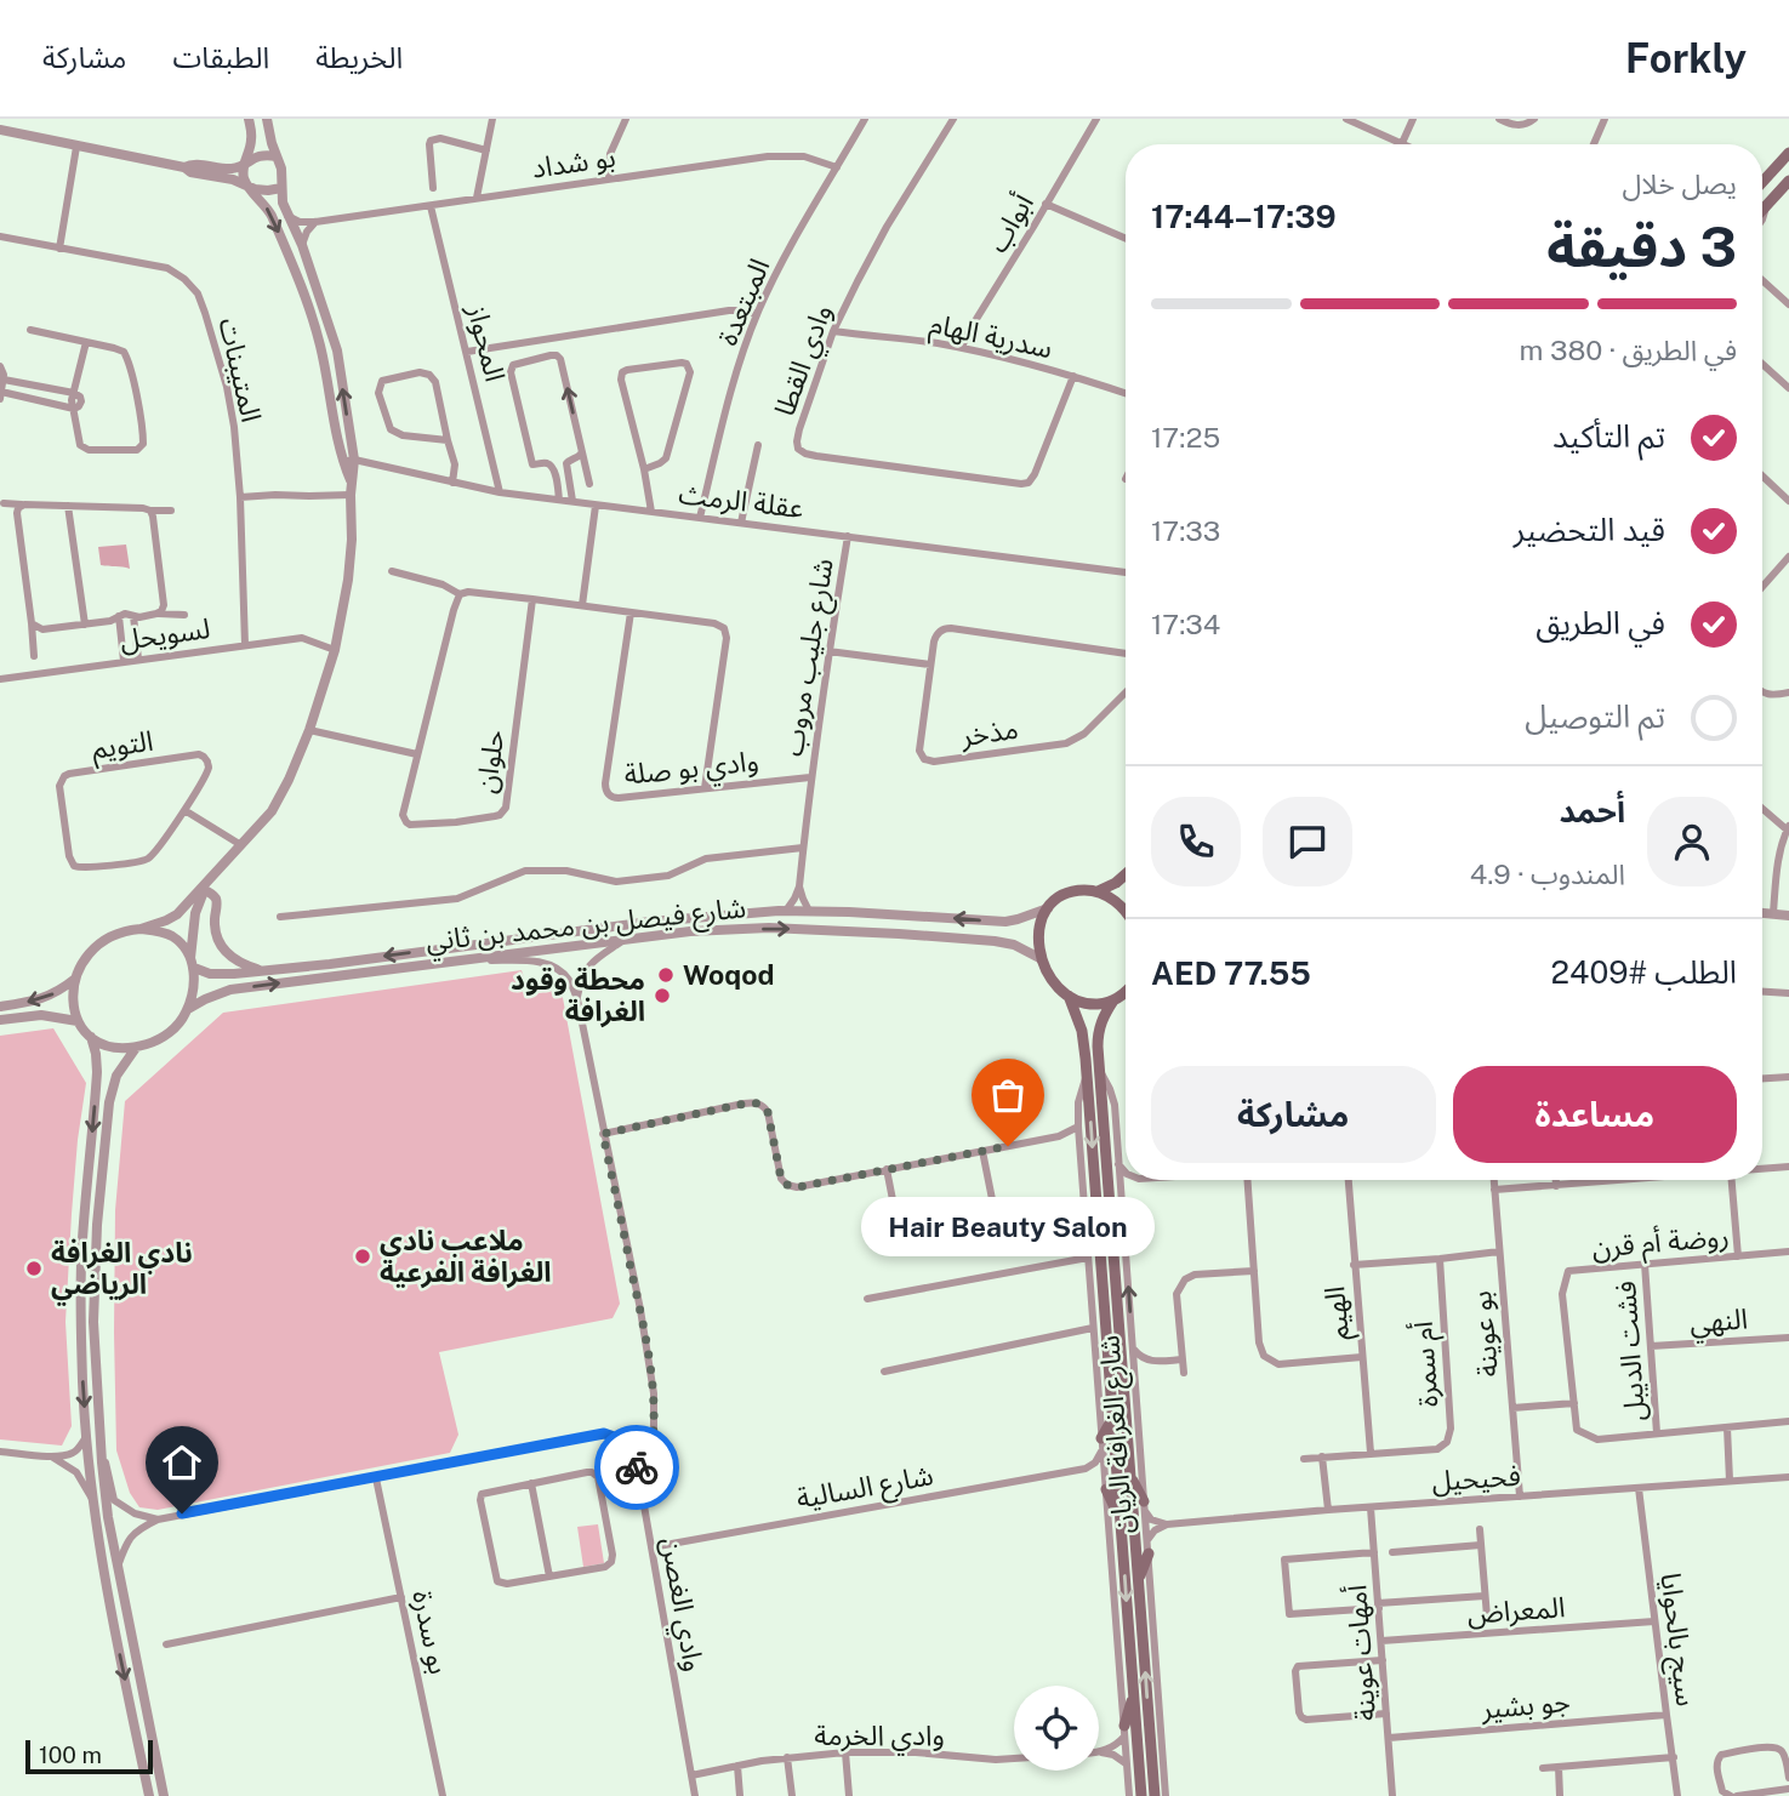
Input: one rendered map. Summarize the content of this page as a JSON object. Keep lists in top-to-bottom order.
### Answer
{
  "streets": {
    "main road": ["شارع الغرافة الريان"],
    "street": [
      "بو شداد",
      "أبواب",
      "المبتعدة",
      "سدرية الهام",
      "المحواز",
      "وادي القطا",
      "المتيبنات",
      "عقلة الرمث",
      "لسويحل",
      "شارع جليب مروب",
      "مذخر",
      "التويم",
      "حلوان",
      "وادي بو صلة",
      "شارع فيصل بن محمد بن ثاني",
      "روضة أم قرن",
      "الهيم",
      "النهي",
      "بو عوينة",
      "فشت الديبل",
      "أم سمرة",
      "فحيحيل",
      "شارع السالية",
      "وادي الغصن",
      "المعراض",
      "بو سدرة",
      "سيج بالحوايا",
      "أمهات عوينة",
      "جو بشير",
      "وادي الخرمة"
    ]
  },
  "crossings": [
    ["بو شداد", "المبتعدة"],
    ["بو شداد", "المحواز"],
    ["أبواب", "سدرية الهام"],
    ["المبتعدة", "عقلة الرمث"],
    ["سدرية الهام", "وادي القطا"],
    ["المحواز", "عقلة الرمث"],
    ["المتيبنات", "لسويحل"],
    ["عقلة الرمث", "شارع جليب مروب"],
    ["شارع جليب مروب", "وادي بو صلة"],
    ["شارع جليب مروب", "شارع فيصل بن محمد بن ثاني"],
    ["شارع فيصل بن محمد بن ثاني", "شارع الغرافة الريان"],
    ["روضة أم قرن", "فشت الديبل"],
    ["الهيم", "أم سمرة"],
    ["النهي", "فشت الديبل"],
    ["بو عوينة", "فحيحيل"],
    ["فحيحيل", "سيج بالحوايا"],
    ["فحيحيل", "أمهات عوينة"],
    ["شارع السالية", "وادي الغصن"],
    ["وادي الغصن", "وادي الخرمة"],
    ["المعراض", "سيج بالحوايا"],
    ["المعراض", "أمهات عوينة"],
    ["سيج بالحوايا", "جو بشير"],
    ["أمهات عوينة", "جو بشير"]
  ],
  "places": [
    "Woqod",
    "محطة وقود الغرافة",
    "Hair Beauty Salon",
    "ملاعب نادي الغرافة الفرعية",
    "نادي الغرافة الرياضي"
  ],
  "scale_bar": "100 m",
  "page": {
    "header": "Forkly",
    "nav": ["الخريطة", "الطبقات", "مشاركة"],
    "heading": ["3 دقيقة", "يصل خلال", "17:39–17:44"],
    "panel": [
      "أحمد",
      "المندوب · 4.9",
      "الطلب #2409",
      "AED 77.55"
    ],
    "bar": "في الطريق · 380 m",
    "list": [
      ["تم التأكيد", "17:25"],
      ["قيد التحضير", "17:33"],
      ["في الطريق", "17:34"],
      "تم التوصيل"
    ],
    "buttons": ["مساعدة", "مشاركة"],
    "bubble": "Hair Beauty Salon",
    "scale": "100 m"
  }
}
